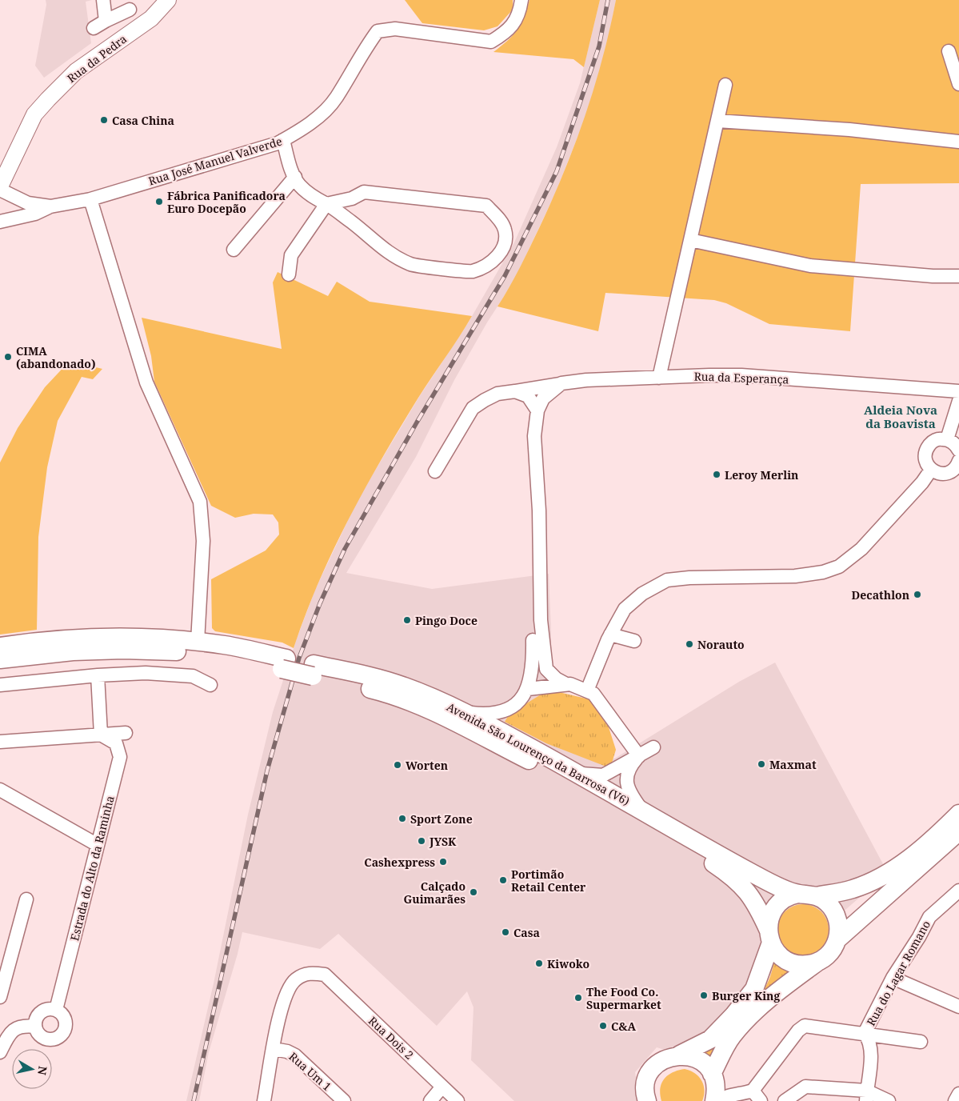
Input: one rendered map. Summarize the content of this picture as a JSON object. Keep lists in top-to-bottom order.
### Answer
{
  "streets": {
    "main road": ["Avenida São Lourenço da Barrosa (V6)"],
    "street": [
      "Rua da Pedra",
      "Rua José Manuel Valverde",
      "Rua da Esperança",
      "Estrada do Alto da Raminha",
      "Rua do Lagar Romano",
      "Rua Dois 2",
      "Rua Um 1"
    ]
  },
  "crossings": [
    ["Rua Dois 2", "Rua Um 1"]
  ],
  "districts": ["Aldeia Nova da Boavista"],
  "places": [
    "Casa China",
    "Fábrica Panificadora Euro Docepão",
    "CIMA (abandonado)",
    "Leroy Merlin",
    "Decathlon",
    "Pingo Doce",
    "Norauto",
    "Maxmat",
    "Worten",
    "Sport Zone",
    "JYSK",
    "Cashexpress",
    "Portimão Retail Center",
    "Calçado Guimarães",
    "Casa",
    "Kiwoko",
    "Burger King",
    "The Food Co. Supermarket",
    "C&A"
  ],
  "north": "right"
}
